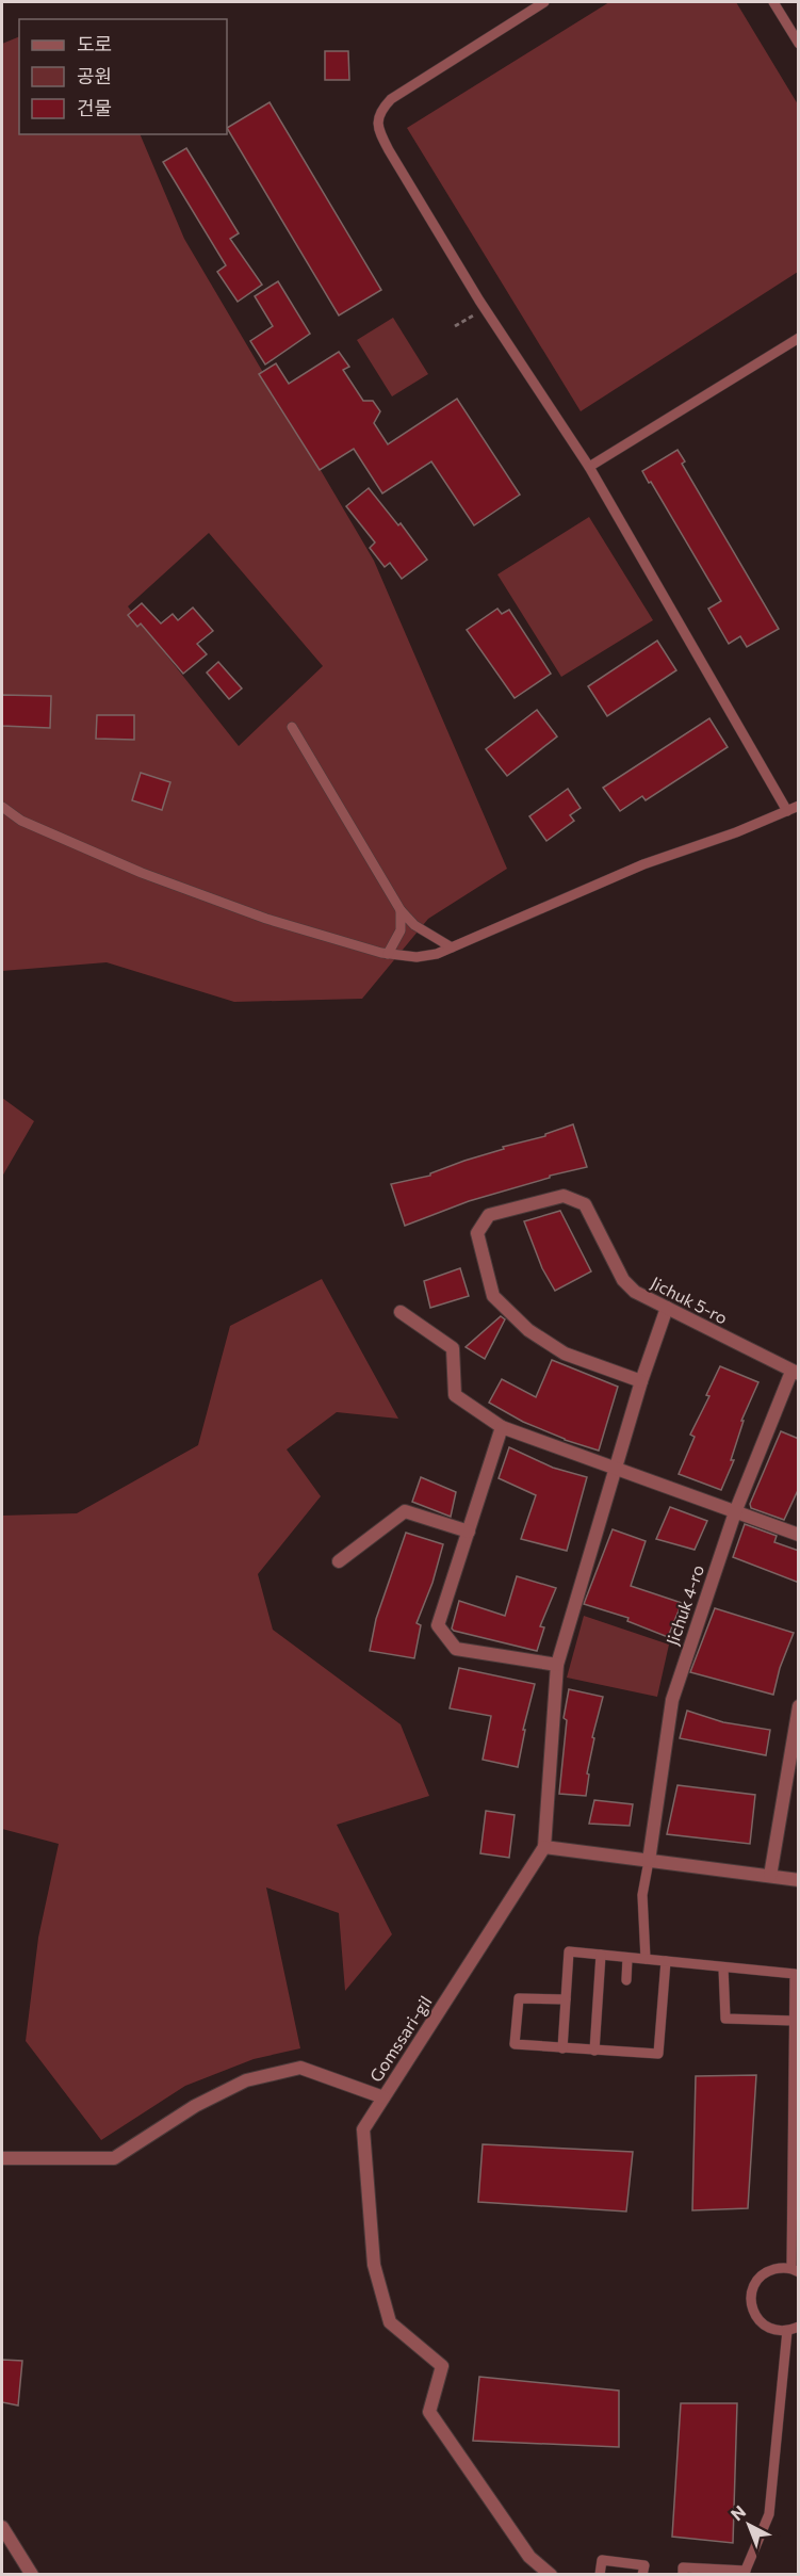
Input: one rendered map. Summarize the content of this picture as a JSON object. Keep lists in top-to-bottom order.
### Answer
{
  "streets": {
    "street": ["Jichuk 5-ro", "Jichuk 4-ro", "Gomssari-gil"]
  },
  "crossings": [
    ["Jichuk 5-ro", "Jichuk 4-ro"]
  ],
  "legend": ["도로", "공원", "건물"],
  "north": "top left"
}
